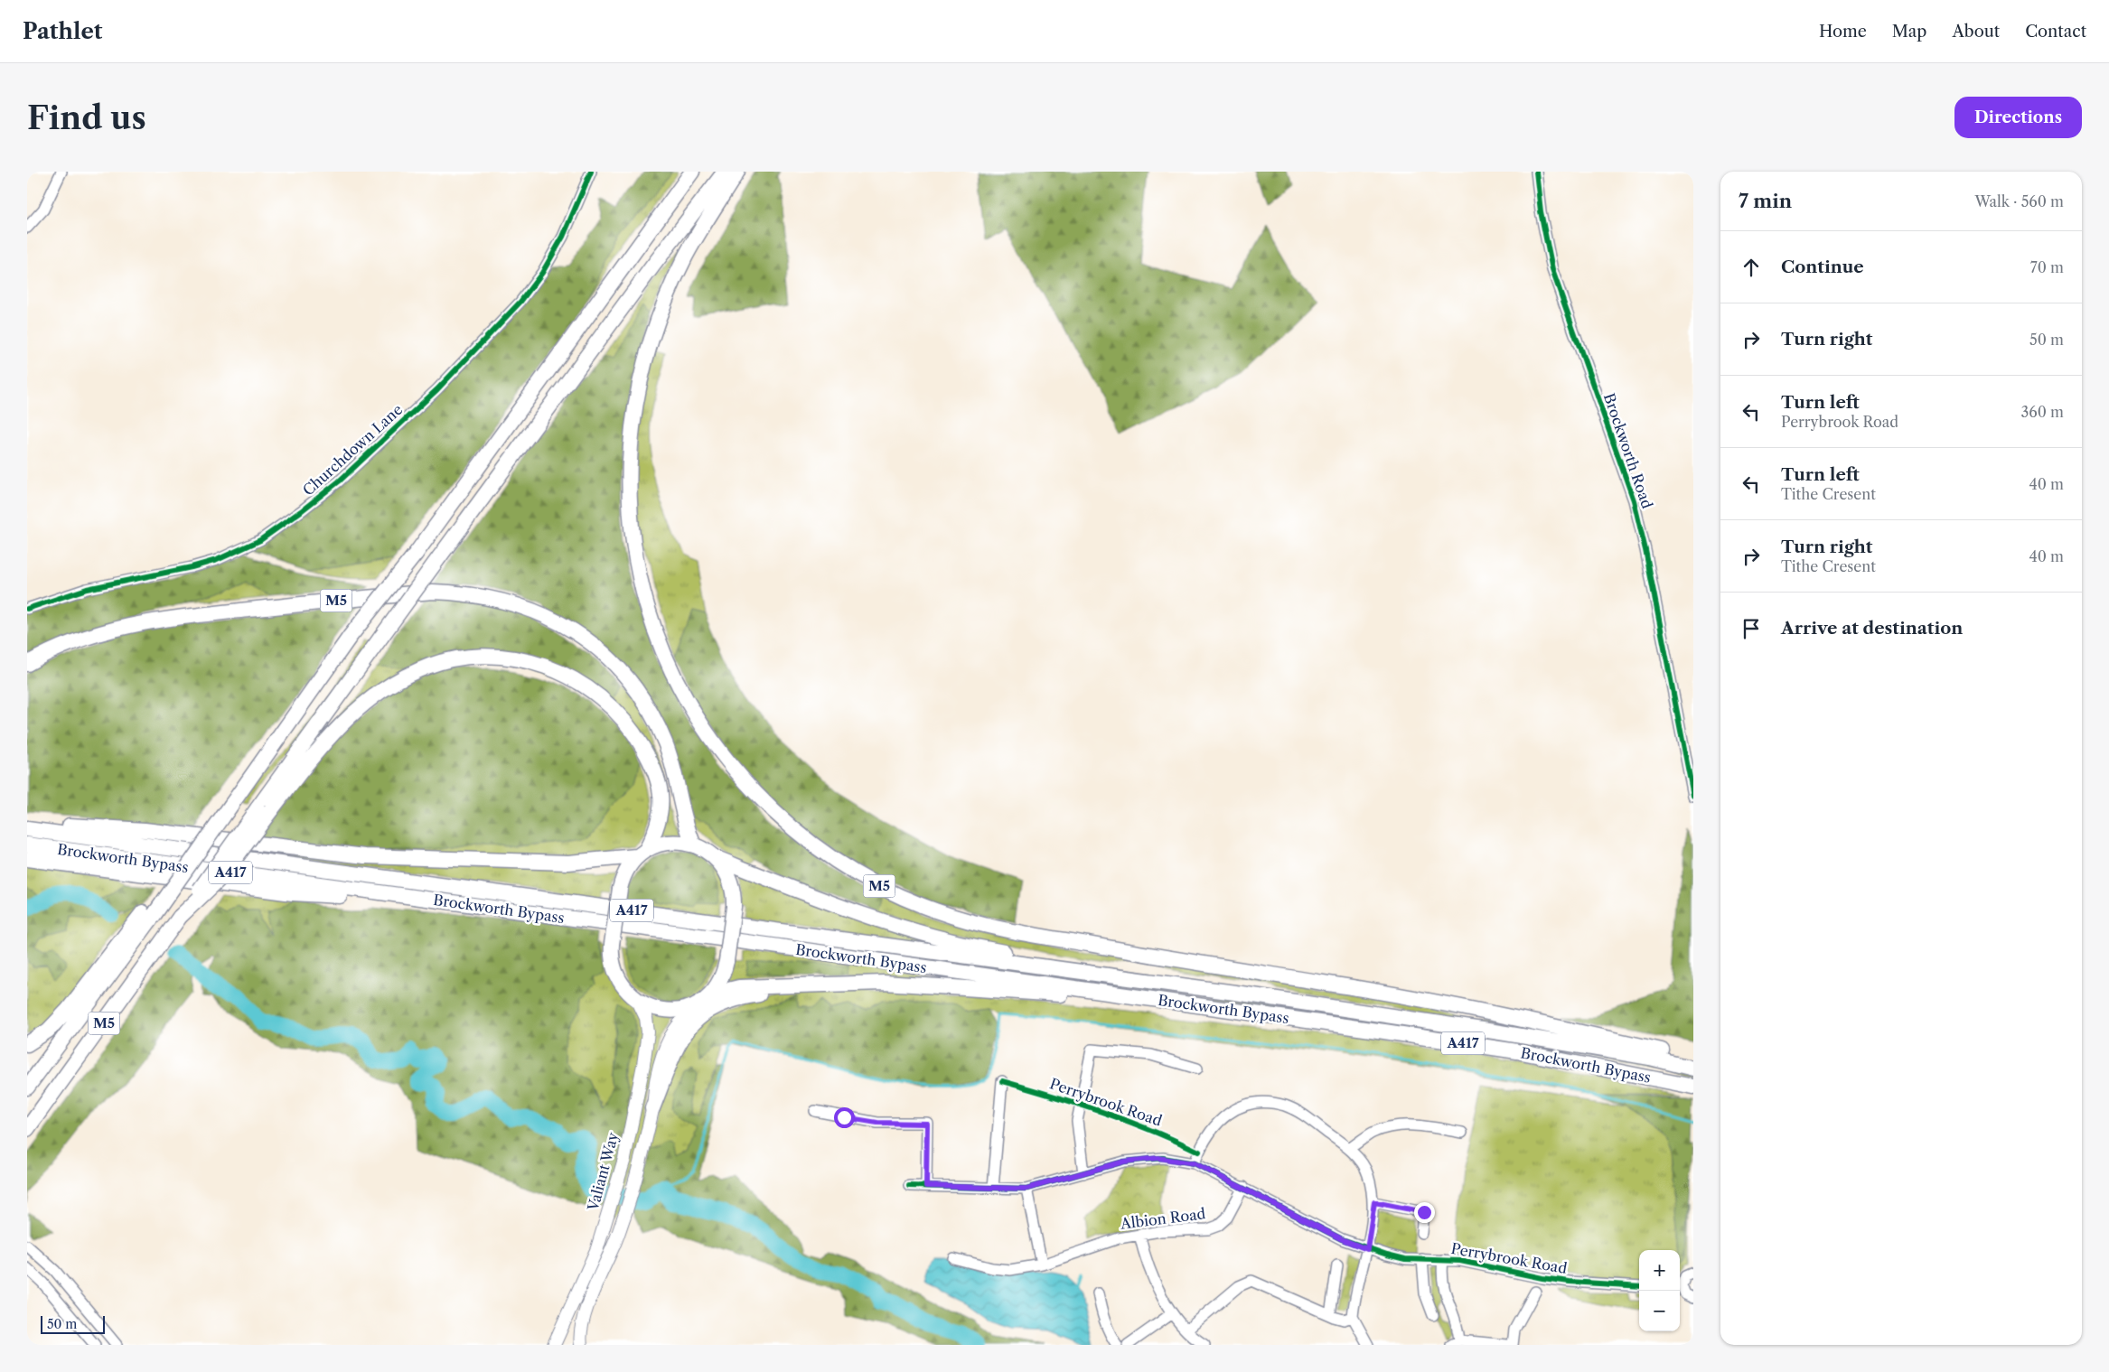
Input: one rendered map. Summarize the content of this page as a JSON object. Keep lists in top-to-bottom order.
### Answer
{
  "streets": {
    "highway": ["M5", "Brockworth Bypass", "A417"],
    "main road": ["Valiant Way"],
    "street": [
      "Churchdown Lane",
      "Brockworth Road",
      "Perrybrook Road",
      "Albion Road"
    ]
  },
  "crossings": [
    ["M5", "Valiant Way"],
    ["Perrybrook Road", "Albion Road"]
  ],
  "scale_bar": "50 m",
  "page": {
    "header": "Pathlet",
    "nav": [
      "Home",
      "Map",
      "About",
      "Contact"
    ],
    "buttons": "Directions",
    "title": "Find us",
    "heading": ["7 min", "Walk · 560 m"],
    "list": [
      ["Continue", "70 m"],
      ["Turn right", "50 m"],
      ["Turn left", "Perrybrook Road", "360 m"],
      ["Turn left", "Tithe Cresent", "40 m"],
      ["Turn right", "Tithe Cresent", "40 m"],
      "Arrive at destination"
    ],
    "map_buttons": ["+", "−"],
    "scale": "50 m"
  }
}
